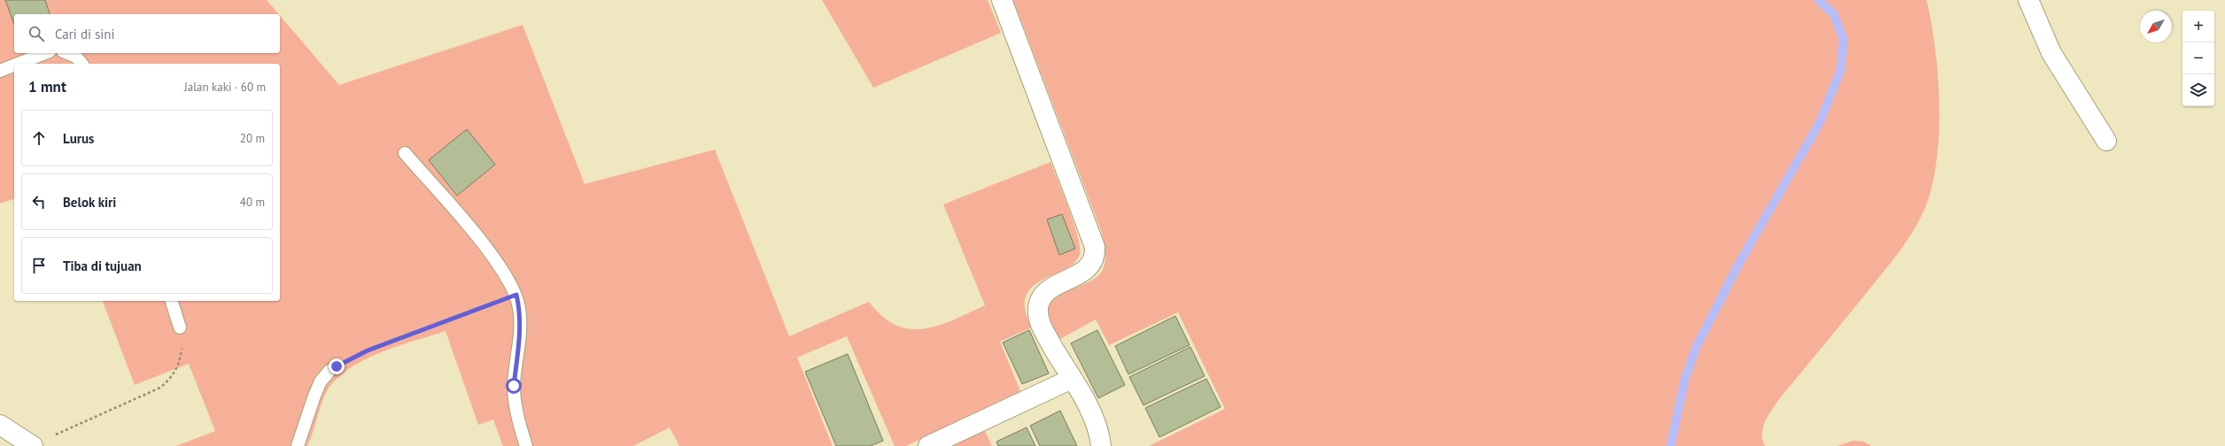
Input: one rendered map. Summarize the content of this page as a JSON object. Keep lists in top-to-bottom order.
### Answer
{
  "north": "bottom left",
  "page": {
    "map_buttons": ["+", "−"],
    "search": "Cari di sini",
    "heading": ["1 mnt", "Jalan kaki · 60 m"],
    "list": [
      ["Lurus", "20 m"],
      ["Belok kiri", "40 m"],
      "Tiba di tujuan"
    ]
  }
}
